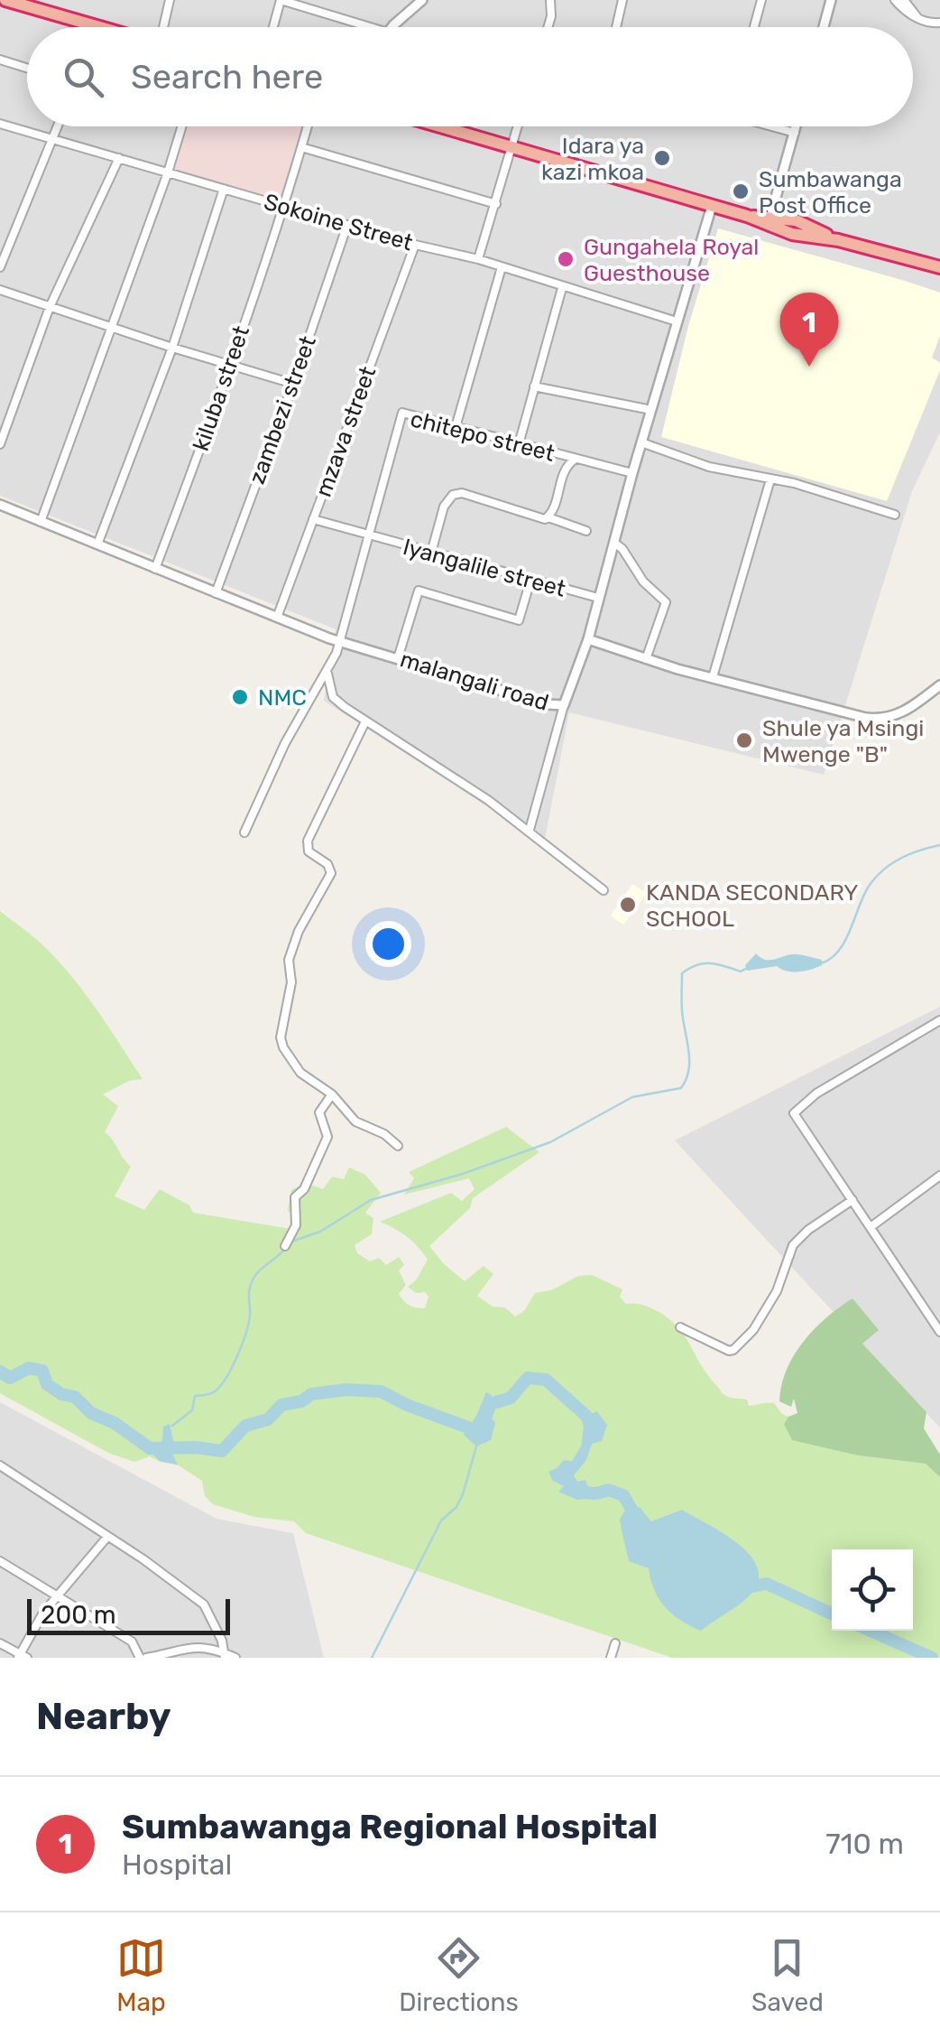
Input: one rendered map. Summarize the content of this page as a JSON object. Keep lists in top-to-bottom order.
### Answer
{
  "streets": {
    "street": [
      "Sokoine Street",
      "kiluba street",
      "zambezi street",
      "mzava street",
      "chitepo street",
      "lyangalile street",
      "malangali road"
    ]
  },
  "crossings": [
    ["Sokoine Street", "kiluba street"],
    ["Sokoine Street", "zambezi street"],
    ["Sokoine Street", "mzava street"],
    ["Sokoine Street", "malangali road"],
    ["kiluba street", "malangali road"],
    ["zambezi street", "malangali road"],
    ["mzava street", "lyangalile street"],
    ["mzava street", "malangali road"],
    ["chitepo street", "lyangalile street"],
    ["chitepo street", "malangali road"],
    ["lyangalile street", "malangali road"]
  ],
  "places": [
    "Idara ya kazi mkoa",
    "Sumbawanga Post Office",
    "Gungahela Royal Guesthouse",
    "NMC",
    "Shule ya Msingi Mwenge \"B\"",
    "KANDA SECONDARY SCHOOL"
  ],
  "scale_bar": "200 m",
  "page": {
    "search": "Search here",
    "pins": "1",
    "scale": "200 m",
    "heading": "Nearby",
    "list": [
      {
        "mark": "1",
        "name": "Sumbawanga Regional Hospital",
        "note": "Hospital",
        "value": "710 m"
      }
    ],
    "nav": ["Map", "Directions", "Saved"]
  }
}
